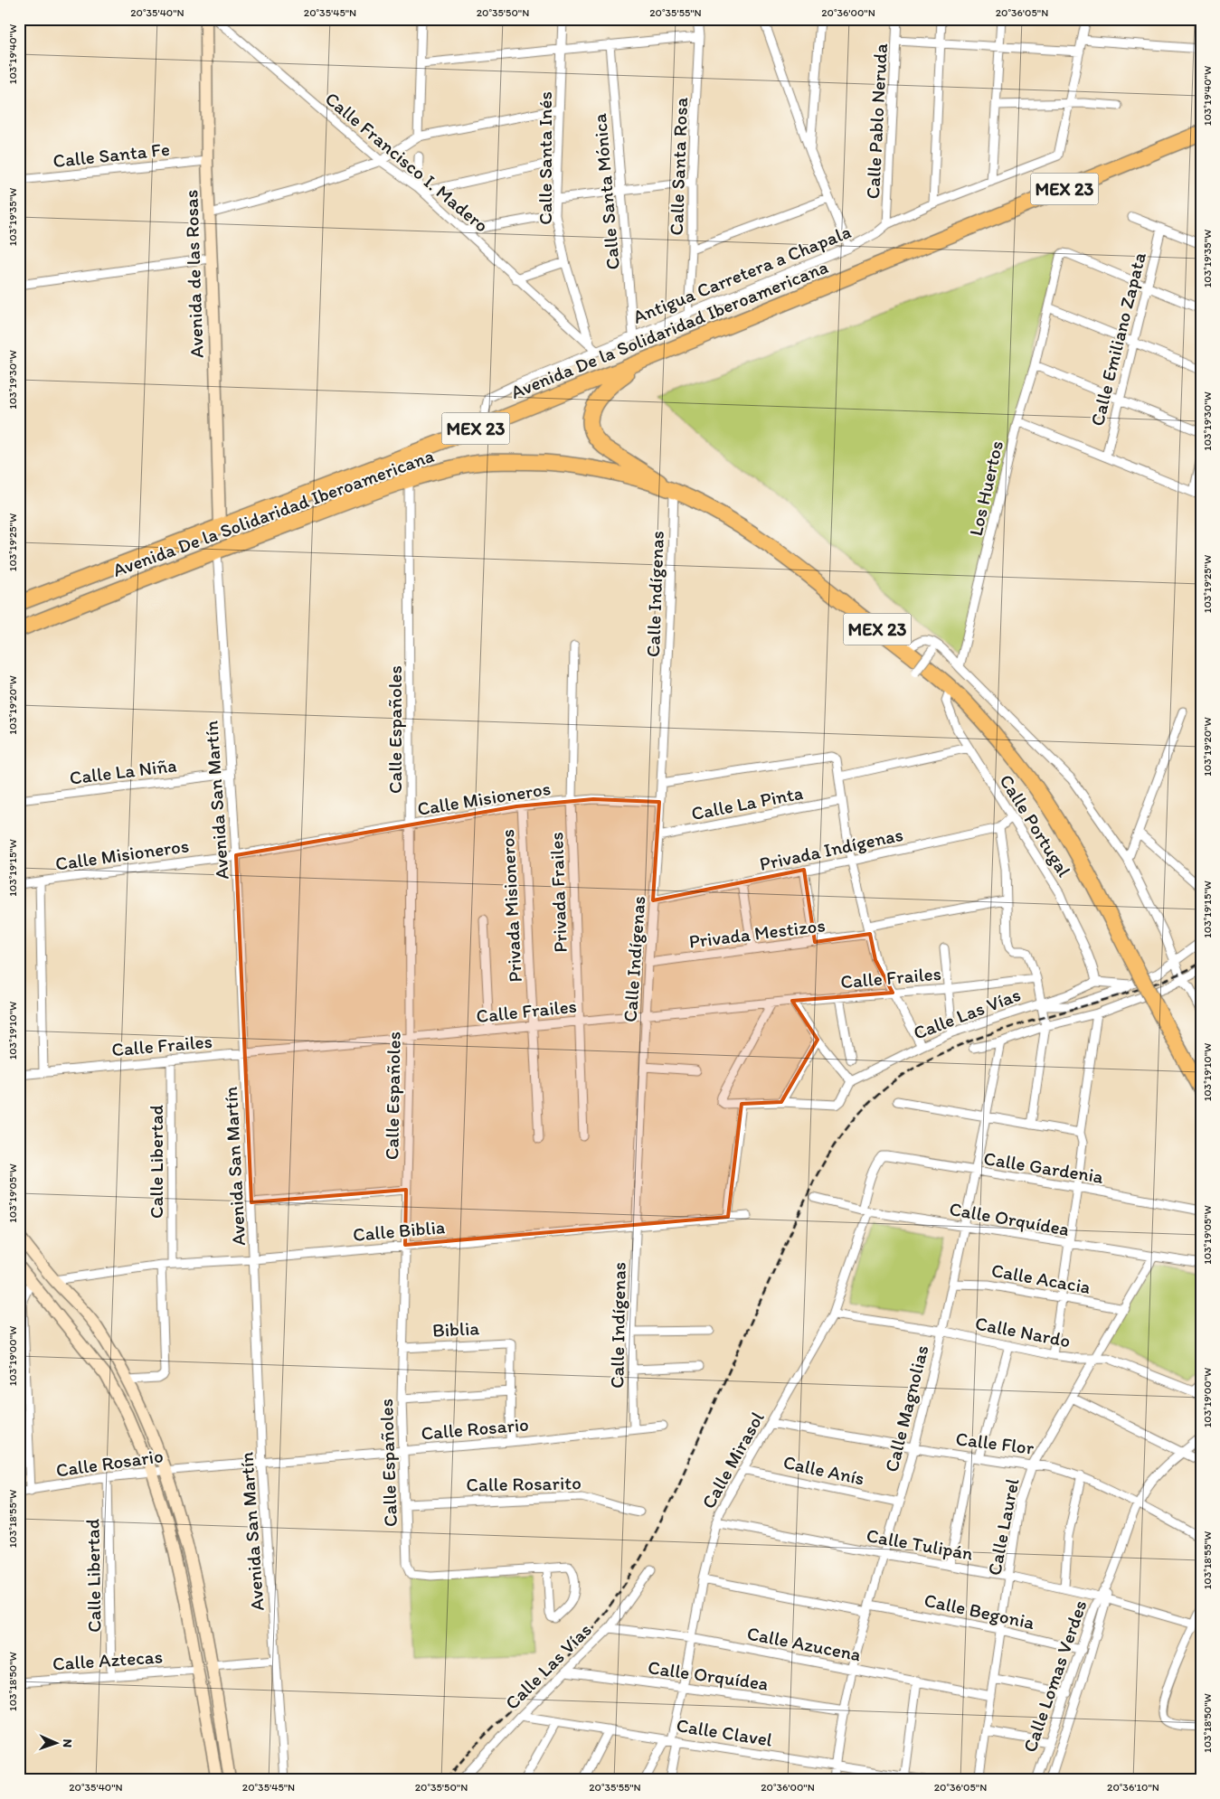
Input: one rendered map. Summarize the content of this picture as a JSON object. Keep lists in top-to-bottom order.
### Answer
{
  "streets": {
    "highway": ["MEX 23", "Avenida De la Solidaridad Iberoamericana"],
    "street": [
      "Calle Pablo Neruda",
      "Calle Santa Fe",
      "Calle Santa Inés",
      "Calle Francisco I. Madero",
      "Calle Santa Rosa",
      "Calle Santa Mónica",
      "Avenida de las Rosas",
      "Antigua Carretera a Chapala",
      "Calle Emiliano Zapata",
      "Los Huertos",
      "Calle Indígenas",
      "Calle Españoles",
      "Calle La Niña",
      "Calle Misioneros",
      "Avenida San Martín",
      "Calle La Pinta",
      "Calle Portugal",
      "Privada Indígenas",
      "Privada Frailes",
      "Privada Misioneros",
      "Privada Mestizos",
      "Calle Frailes",
      "Calle Las Vías",
      "Calle Libertad",
      "Calle Gardenia",
      "Calle Orquídea",
      "Calle Biblia",
      "Calle Acacia",
      "Biblia",
      "Calle Nardo",
      "Calle Magnolias",
      "Calle Rosario",
      "Calle Flor",
      "Calle Mirasol",
      "Calle Anís",
      "Calle Rosarito",
      "Calle Laurel",
      "Calle Tulipán",
      "Calle Begonia",
      "Calle Azucena",
      "Calle Aztecas",
      "Calle Lomas Verdes",
      "Calle Clavel"
    ]
  },
  "crossings": [
    ["Calle Pablo Neruda", "Antigua Carretera a Chapala"],
    ["Calle Santa Fe", "Avenida de las Rosas"],
    ["Calle Santa Inés", "Calle Francisco I. Madero"],
    ["Calle Santa Inés", "Antigua Carretera a Chapala"],
    ["Calle Francisco I. Madero", "Antigua Carretera a Chapala"],
    ["Calle Santa Rosa", "Antigua Carretera a Chapala"],
    ["Calle Santa Mónica", "Antigua Carretera a Chapala"],
    ["Avenida de las Rosas", "Avenida De la Solidaridad Iberoamericana"],
    ["Antigua Carretera a Chapala", "Avenida De la Solidaridad Iberoamericana"],
    ["Avenida De la Solidaridad Iberoamericana", "Calle Indígenas"],
    ["Avenida De la Solidaridad Iberoamericana", "Calle Españoles"],
    ["Avenida De la Solidaridad Iberoamericana", "Avenida San Martín"],
    ["Avenida De la Solidaridad Iberoamericana", "Calle Portugal"],
    ["Calle Emiliano Zapata", "Los Huertos"],
    ["Calle Indígenas", "Calle Misioneros"],
    ["Calle Indígenas", "Calle La Pinta"],
    ["Calle Indígenas", "Privada Indígenas"],
    ["Calle Indígenas", "Privada Mestizos"],
    ["Calle Indígenas", "Calle Frailes"],
    ["Calle Indígenas", "Calle Biblia"],
    ["Calle Indígenas", "Calle Rosario"],
    ["Calle Españoles", "Calle Misioneros"],
    ["Calle Españoles", "Calle Frailes"],
    ["Calle Españoles", "Calle Biblia"],
    ["Calle Españoles", "Biblia"],
    ["Calle Españoles", "Calle Rosario"],
    ["Calle Españoles", "Calle Rosarito"],
    ["Calle La Niña", "Avenida San Martín"],
    ["Calle Misioneros", "Avenida San Martín"],
    ["Calle Misioneros", "Privada Frailes"],
    ["Calle Misioneros", "Privada Misioneros"],
    ["Avenida San Martín", "Calle Frailes"],
    ["Avenida San Martín", "Calle Biblia"],
    ["Avenida San Martín", "Calle Rosario"],
    ["Calle Portugal", "Calle Las Vías"],
    ["Privada Frailes", "Calle Frailes"],
    ["Privada Misioneros", "Calle Frailes"],
    ["Calle Frailes", "Calle Libertad"],
    ["Calle Las Vías", "Calle Orquídea"],
    ["Calle Las Vías", "Calle Magnolias"],
    ["Calle Las Vías", "Calle Azucena"],
    ["Calle Las Vías", "Calle Clavel"],
    ["Calle Libertad", "Calle Biblia"],
    ["Calle Libertad", "Calle Rosario"],
    ["Calle Libertad", "Calle Aztecas"],
    ["Calle Gardenia", "Calle Magnolias"],
    ["Calle Gardenia", "Calle Mirasol"],
    ["Calle Orquídea", "Calle Magnolias"],
    ["Calle Orquídea", "Calle Mirasol"],
    ["Calle Orquídea", "Calle Laurel"],
    ["Calle Acacia", "Calle Magnolias"],
    ["Calle Acacia", "Calle Laurel"],
    ["Calle Nardo", "Calle Magnolias"],
    ["Calle Nardo", "Calle Mirasol"],
    ["Calle Nardo", "Calle Laurel"],
    ["Calle Magnolias", "Calle Flor"],
    ["Calle Magnolias", "Calle Anís"],
    ["Calle Magnolias", "Calle Tulipán"],
    ["Calle Magnolias", "Calle Begonia"],
    ["Calle Magnolias", "Calle Azucena"],
    ["Calle Magnolias", "Calle Clavel"],
    ["Calle Flor", "Calle Mirasol"],
    ["Calle Flor", "Calle Laurel"],
    ["Calle Flor", "Calle Lomas Verdes"],
    ["Calle Mirasol", "Calle Anís"],
    ["Calle Mirasol", "Calle Tulipán"],
    ["Calle Mirasol", "Calle Begonia"],
    ["Calle Mirasol", "Calle Azucena"],
    ["Calle Mirasol", "Calle Clavel"],
    ["Calle Laurel", "Calle Tulipán"],
    ["Calle Laurel", "Calle Begonia"],
    ["Calle Laurel", "Calle Azucena"],
    ["Calle Tulipán", "Calle Lomas Verdes"],
    ["Calle Begonia", "Calle Lomas Verdes"]
  ],
  "north": "right",
  "coordinates": [
    "20°35'40\"N",
    "20°35'45\"N",
    "20°35'50\"N",
    "20°35'55\"N",
    "20°36'00\"N",
    "20°36'05\"N",
    "103°19'40\"W",
    "103°19'35\"W",
    "103°19'30\"W",
    "103°19'25\"W",
    "103°19'20\"W",
    "103°19'15\"W",
    "103°19'10\"W",
    "103°19'05\"W",
    "103°19'00\"W",
    "103°18'55\"W",
    "103°18'50\"W",
    "20°36'10\"N"
  ]
}
